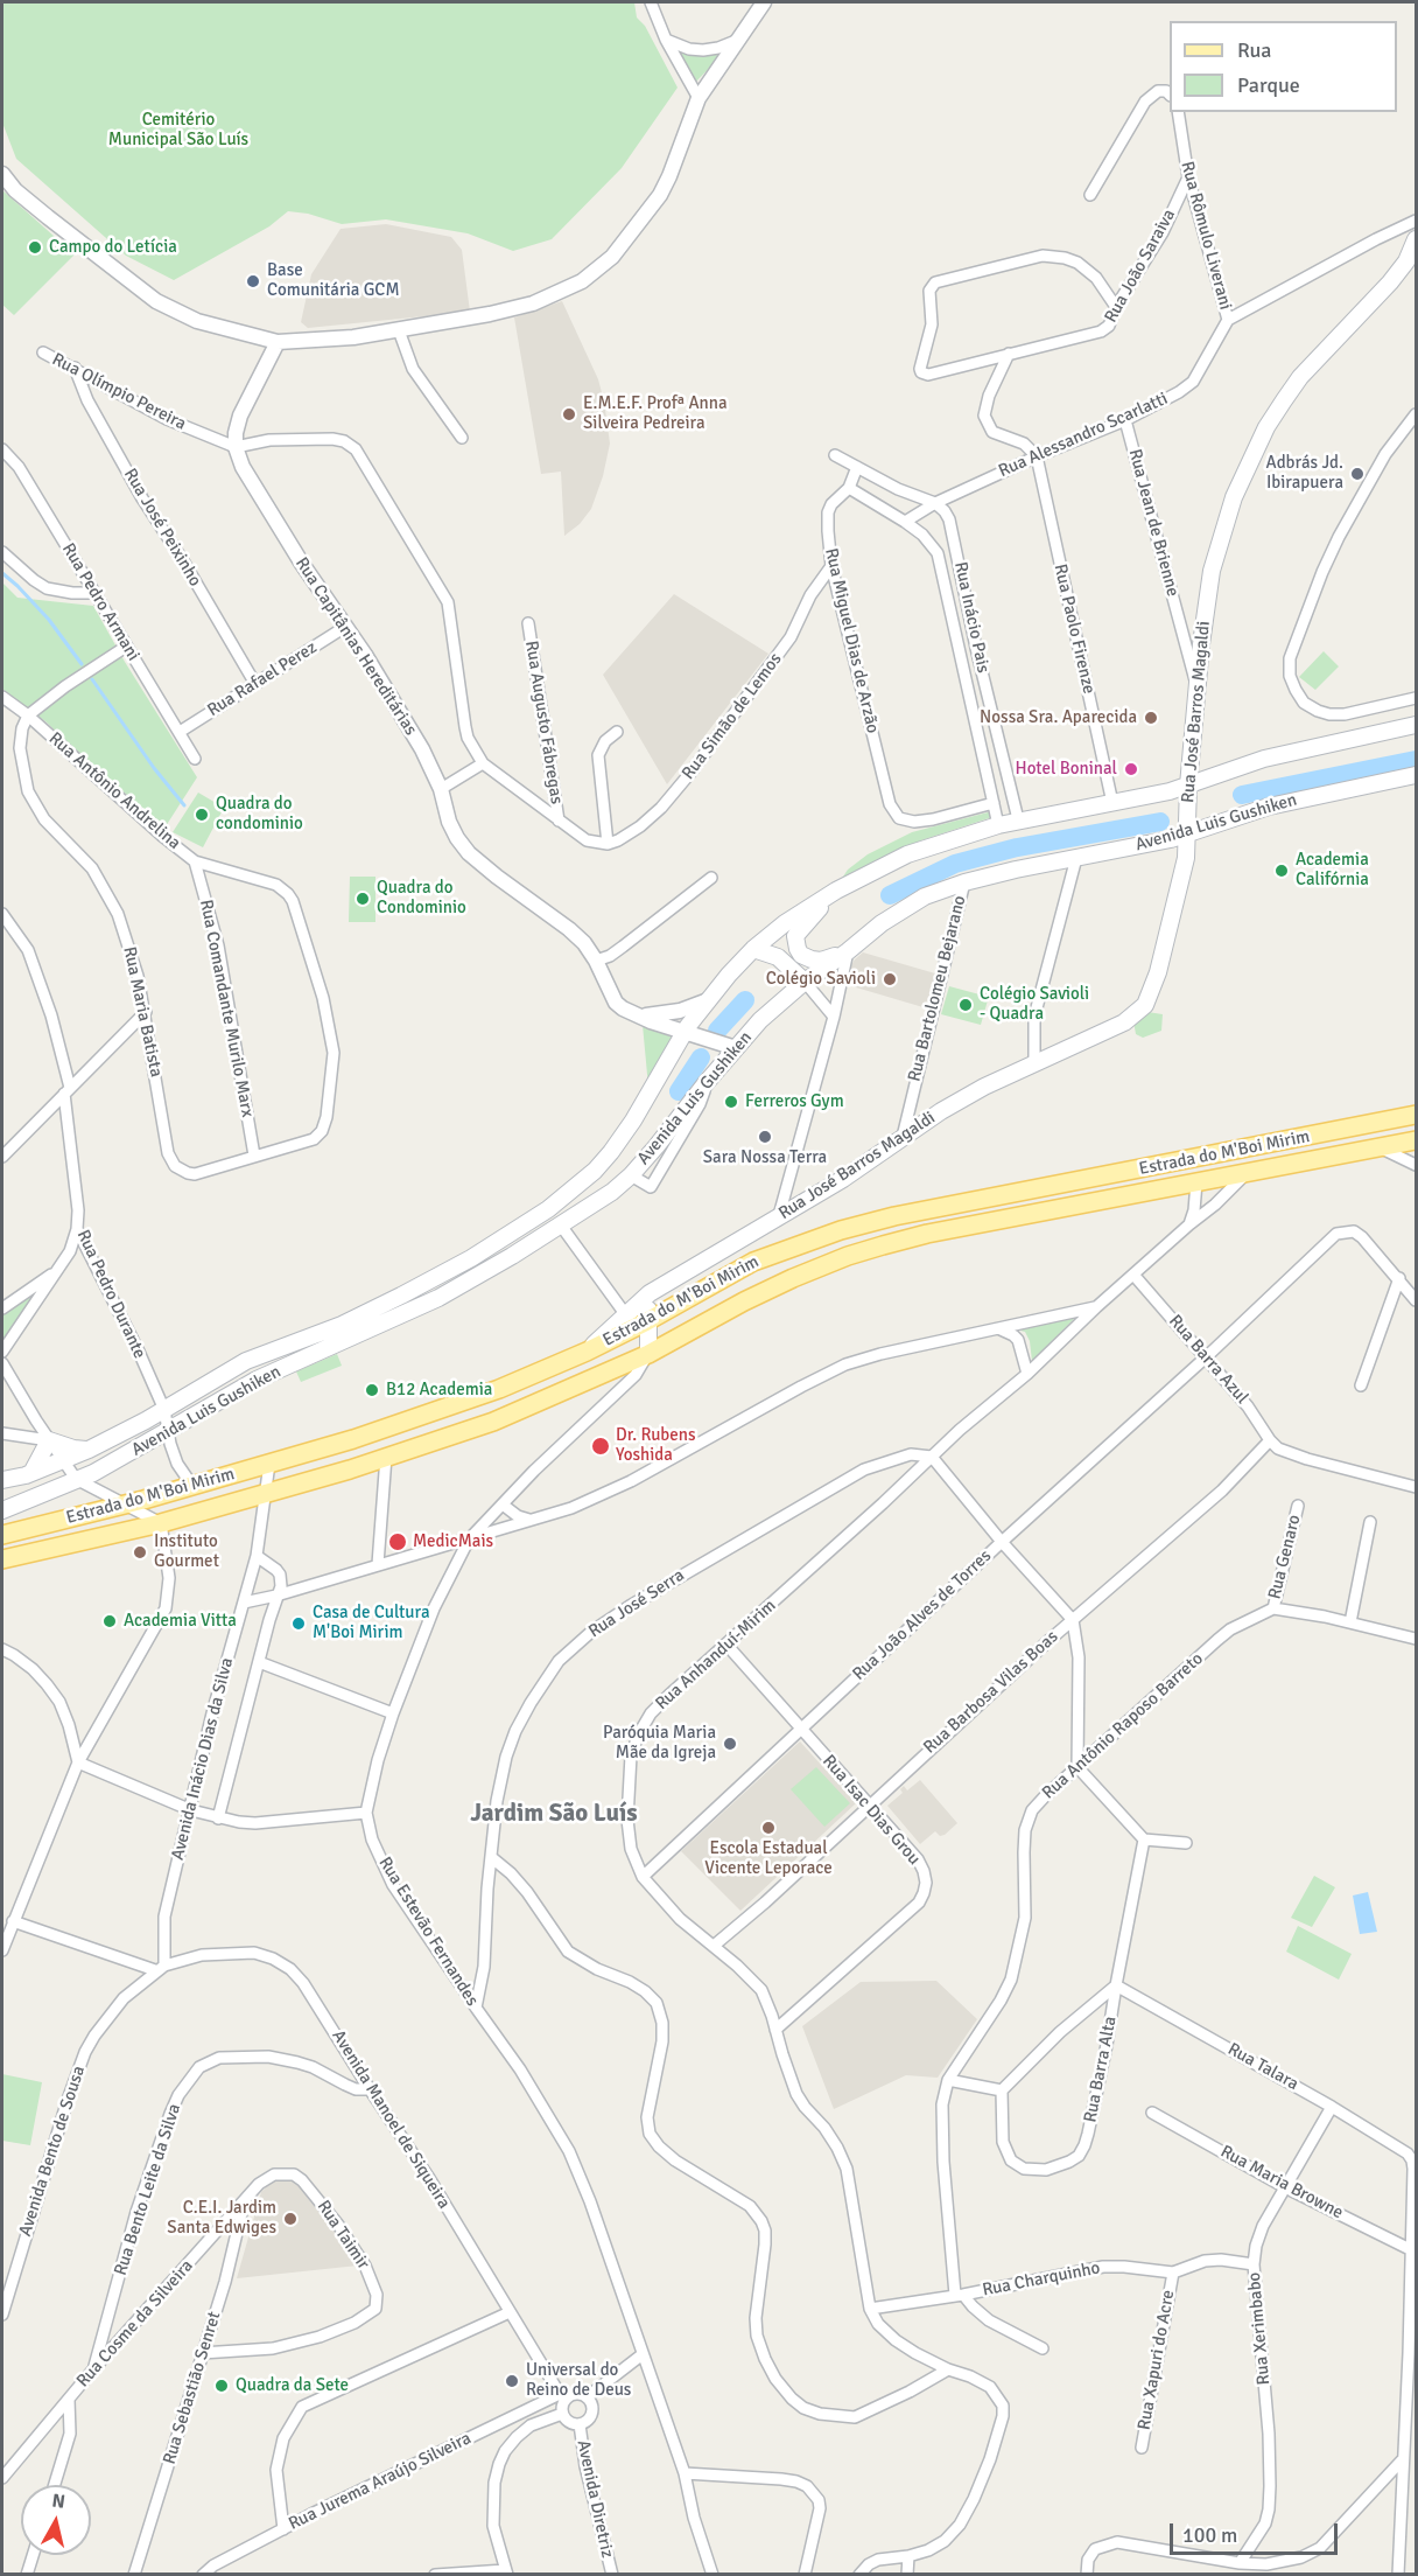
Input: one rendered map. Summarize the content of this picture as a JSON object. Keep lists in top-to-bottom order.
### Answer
{
  "streets": {
    "main road": ["Rua José Barros Magaldi", "Avenida Luis Gushiken", "Estrada do M'Boi Mirim"],
    "street": [
      "Rua Rômulo Liverani",
      "Rua João Saraiva",
      "Rua Olímpio Pereira",
      "Rua Alessandro Scarlatti",
      "Rua Jean de Brienne",
      "Rua José Peixinho",
      "Rua Pedro Armani",
      "Rua Inácio Pais",
      "Rua Paolo Firenze",
      "Rua Miguel Dias de Arzão",
      "Rua Capitânias Hereditárias",
      "Rua Rafael Perez",
      "Rua Simão de Lemos",
      "Rua Augusto Fábregas",
      "Rua Antônio Andrelina",
      "Rua Bartolomeu Bejarano",
      "Rua Comandante Murilo Marx",
      "Rua Maria Batista",
      "Rua Pedro Durante",
      "Rua Barra Azul",
      "Rua Genaro",
      "Rua José Serra",
      "Rua João Alves de Torres",
      "Rua Anhanduí-Mirim",
      "Rua Barbosa Vilas Boas",
      "Rua Antônio Raposo Barreto",
      "Avenida Inácio Dias da Silva",
      "Rua Isac Dias Grou",
      "Rua Estevão Fernandes",
      "Rua Talara",
      "Rua Barra Alta",
      "Avenida Manoel de Siqueira",
      "Avenida Bento de Sousa",
      "Rua Maria Browne",
      "Rua Bento Leite da Silva",
      "Rua Taimir",
      "Rua Charquinho",
      "Rua Cosme da Silveira",
      "Rua Xerimbabo",
      "Rua Xapuri do Acre",
      "Rua Sebastião Senret",
      "Rua Jurema Araújo Silveira",
      "Avenida Diretriz"
    ]
  },
  "crossings": [
    ["Rua Rômulo Liverani", "Rua João Saraiva"],
    ["Rua Rômulo Liverani", "Rua Alessandro Scarlatti"],
    ["Rua Olímpio Pereira", "Rua José Peixinho"],
    ["Rua Olímpio Pereira", "Rua Capitânias Hereditárias"],
    ["Rua Alessandro Scarlatti", "Rua Jean de Brienne"],
    ["Rua Alessandro Scarlatti", "Rua Inácio Pais"],
    ["Rua Alessandro Scarlatti", "Rua Paolo Firenze"],
    ["Rua Jean de Brienne", "Rua José Barros Magaldi"],
    ["Rua José Peixinho", "Rua Rafael Perez"],
    ["Rua Pedro Armani", "Rua Rafael Perez"],
    ["Rua Inácio Pais", "Rua Miguel Dias de Arzão"],
    ["Rua Inácio Pais", "Avenida Luis Gushiken"],
    ["Rua Paolo Firenze", "Avenida Luis Gushiken"],
    ["Rua Miguel Dias de Arzão", "Rua Simão de Lemos"],
    ["Rua Capitânias Hereditárias", "Rua Rafael Perez"],
    ["Rua Capitânias Hereditárias", "Avenida Luis Gushiken"],
    ["Rua José Barros Magaldi", "Avenida Luis Gushiken"],
    ["Rua José Barros Magaldi", "Rua Bartolomeu Bejarano"],
    ["Rua José Barros Magaldi", "Estrada do M'Boi Mirim"],
    ["Rua Antônio Andrelina", "Rua Comandante Murilo Marx"],
    ["Rua Antônio Andrelina", "Rua Maria Batista"],
    ["Avenida Luis Gushiken", "Rua Bartolomeu Bejarano"],
    ["Avenida Luis Gushiken", "Rua Pedro Durante"],
    ["Rua Comandante Murilo Marx", "Rua Maria Batista"],
    ["Estrada do M'Boi Mirim", "Rua Pedro Durante"],
    ["Estrada do M'Boi Mirim", "Rua Anhanduí-Mirim"],
    ["Estrada do M'Boi Mirim", "Avenida Inácio Dias da Silva"],
    ["Estrada do M'Boi Mirim", "Rua Estevão Fernandes"],
    ["Rua Barra Azul", "Rua João Alves de Torres"],
    ["Rua Barra Azul", "Rua Anhanduí-Mirim"],
    ["Rua Barra Azul", "Rua Barbosa Vilas Boas"],
    ["Rua Genaro", "Rua Antônio Raposo Barreto"],
    ["Rua José Serra", "Rua Anhanduí-Mirim"],
    ["Rua José Serra", "Rua Estevão Fernandes"],
    ["Rua João Alves de Torres", "Rua Anhanduí-Mirim"],
    ["Rua João Alves de Torres", "Rua Isac Dias Grou"],
    ["Rua Anhanduí-Mirim", "Rua Barbosa Vilas Boas"],
    ["Rua Anhanduí-Mirim", "Rua Isac Dias Grou"],
    ["Rua Anhanduí-Mirim", "Rua Charquinho"],
    ["Rua Barbosa Vilas Boas", "Rua Isac Dias Grou"],
    ["Rua Antônio Raposo Barreto", "Rua Charquinho"],
    ["Avenida Inácio Dias da Silva", "Avenida Manoel de Siqueira"],
    ["Avenida Inácio Dias da Silva", "Avenida Bento de Sousa"],
    ["Rua Talara", "Rua Barra Alta"],
    ["Rua Talara", "Rua Maria Browne"],
    ["Rua Talara", "Rua Xerimbabo"],
    ["Avenida Manoel de Siqueira", "Avenida Bento de Sousa"],
    ["Avenida Manoel de Siqueira", "Rua Bento Leite da Silva"],
    ["Avenida Manoel de Siqueira", "Rua Jurema Araújo Silveira"],
    ["Avenida Manoel de Siqueira", "Avenida Diretriz"],
    ["Rua Maria Browne", "Rua Xerimbabo"],
    ["Rua Bento Leite da Silva", "Rua Cosme da Silveira"],
    ["Rua Taimir", "Rua Cosme da Silveira"],
    ["Rua Taimir", "Rua Sebastião Senret"],
    ["Rua Charquinho", "Rua Xerimbabo"],
    ["Rua Charquinho", "Rua Xapuri do Acre"],
    ["Rua Cosme da Silveira", "Rua Sebastião Senret"],
    ["Rua Jurema Araújo Silveira", "Avenida Diretriz"]
  ],
  "districts": ["Jardim São Luís"],
  "parks": ["Cemitério Municipal São Luís"],
  "places": [
    "Campo do Letícia",
    "Base Comunitária GCM",
    "E.M.E.F. Profª Anna Silveira Pedreira",
    "Adbrás Jd. Ibirapuera",
    "Nossa Sra. Aparecida",
    "Hotel Boninal",
    "Quadra do condominio",
    "Academia Califórnia",
    "Quadra do Condominio",
    "Colégio Savioli",
    "Colégio Savioli - Quadra",
    "Ferreros Gym",
    "Sara Nossa Terra",
    "B12 Academia",
    "Dr. Rubens Yoshida",
    "MedicMais",
    "Instituto Gourmet",
    "Academia Vitta",
    "Casa de Cultura M'Boi Mirim",
    "Paróquia Maria Mãe da Igreja",
    "Escola Estadual Vicente Leporace",
    "C.E.I. Jardim Santa Edwiges",
    "Universal do Reino de Deus",
    "Quadra da Sete"
  ],
  "legend": ["Rua", "Parque"],
  "scale_bar": "100 m",
  "north": "top"
}
